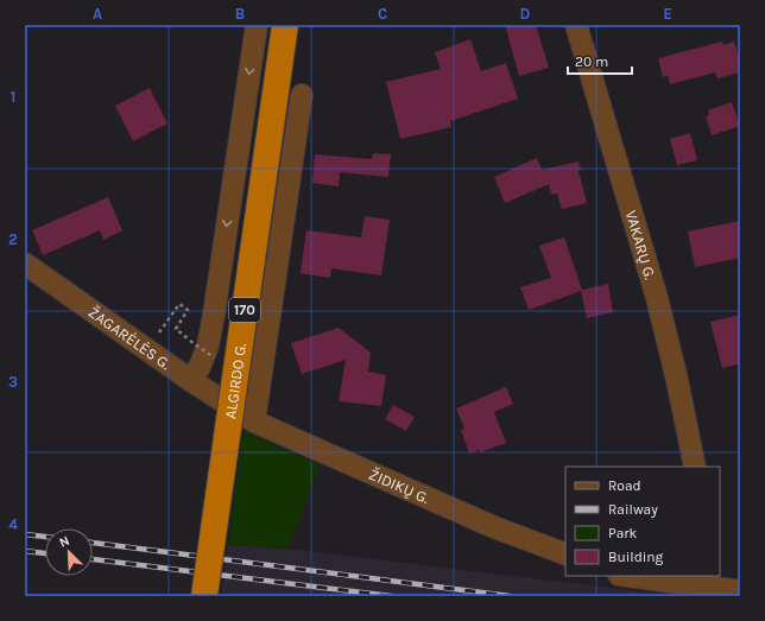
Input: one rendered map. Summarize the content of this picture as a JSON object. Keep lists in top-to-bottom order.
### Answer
{
  "streets": {
    "main road": ["170", "ALGIRDO G."],
    "street": ["VAKARŲ G.", "ŽAGARĖLĖS G.", "ŽIDIKŲ G."]
  },
  "crossings": [
    ["ŽAGARĖLĖS G.", "ŽIDIKŲ G."]
  ],
  "legend": [
    "Road",
    "Railway",
    "Park",
    "Building"
  ],
  "scale_bar": "20 m",
  "north": "top left",
  "grid": {
    "columns": [
      "A",
      "B",
      "C",
      "D",
      "E"
    ],
    "rows": [
      "1",
      "2",
      "3",
      "4"
    ]
  }
}
